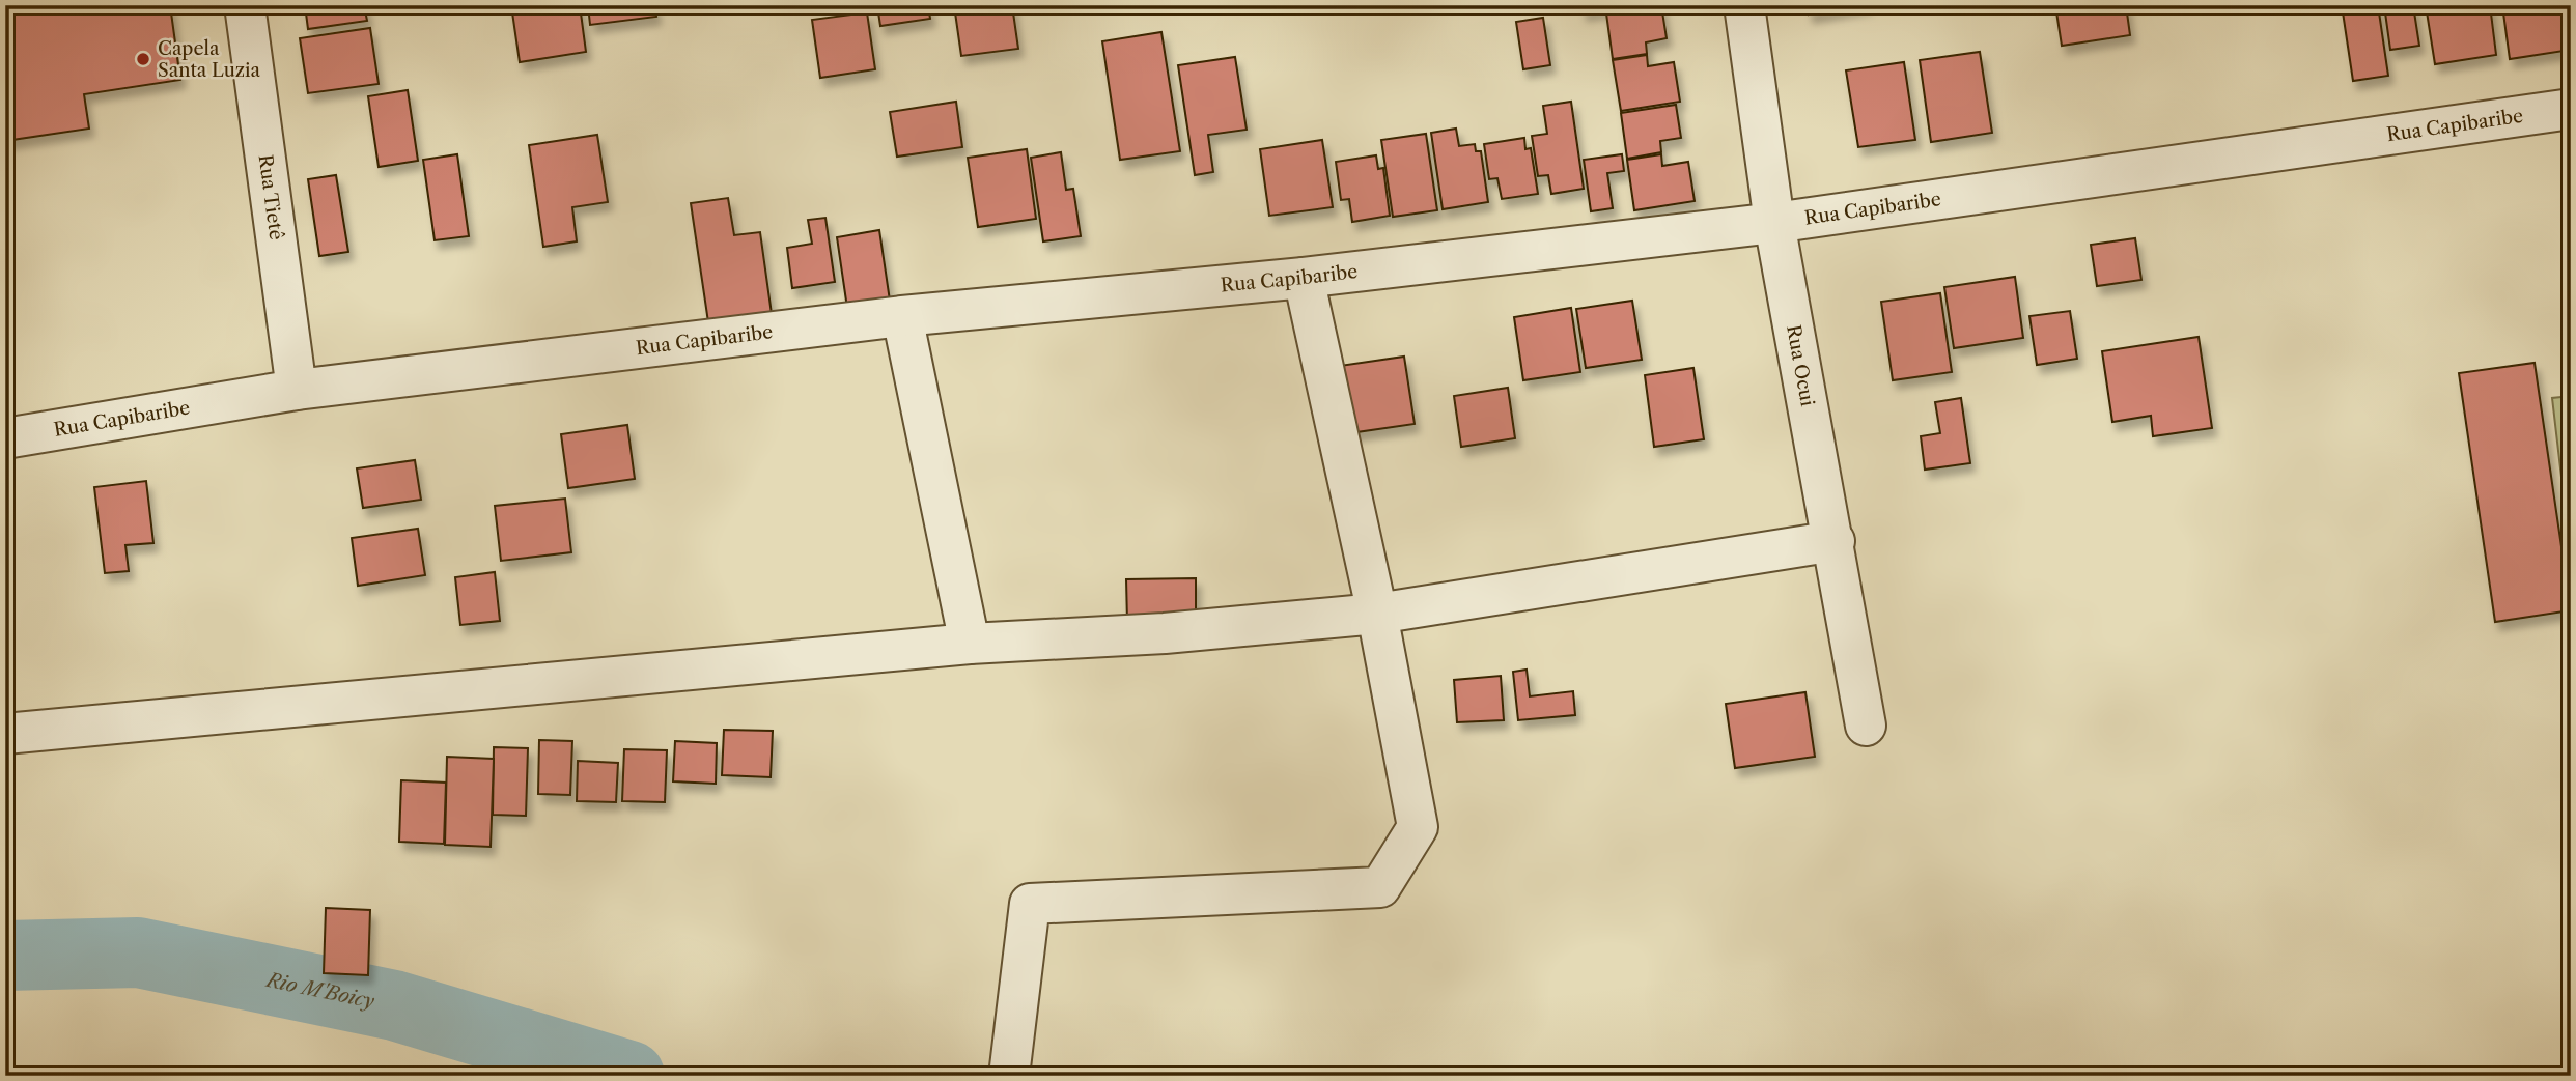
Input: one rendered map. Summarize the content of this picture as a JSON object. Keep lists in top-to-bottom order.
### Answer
{
  "streets": {
    "street": ["Rua Capibaribe", "Rua Tietê", "Rua Ocui"]
  },
  "crossings": [
    ["Rua Capibaribe", "Rua Tietê"],
    ["Rua Capibaribe", "Rua Ocui"]
  ],
  "water": ["Rio M'Boicy"],
  "places": ["Capela Santa Luzia"]
}
